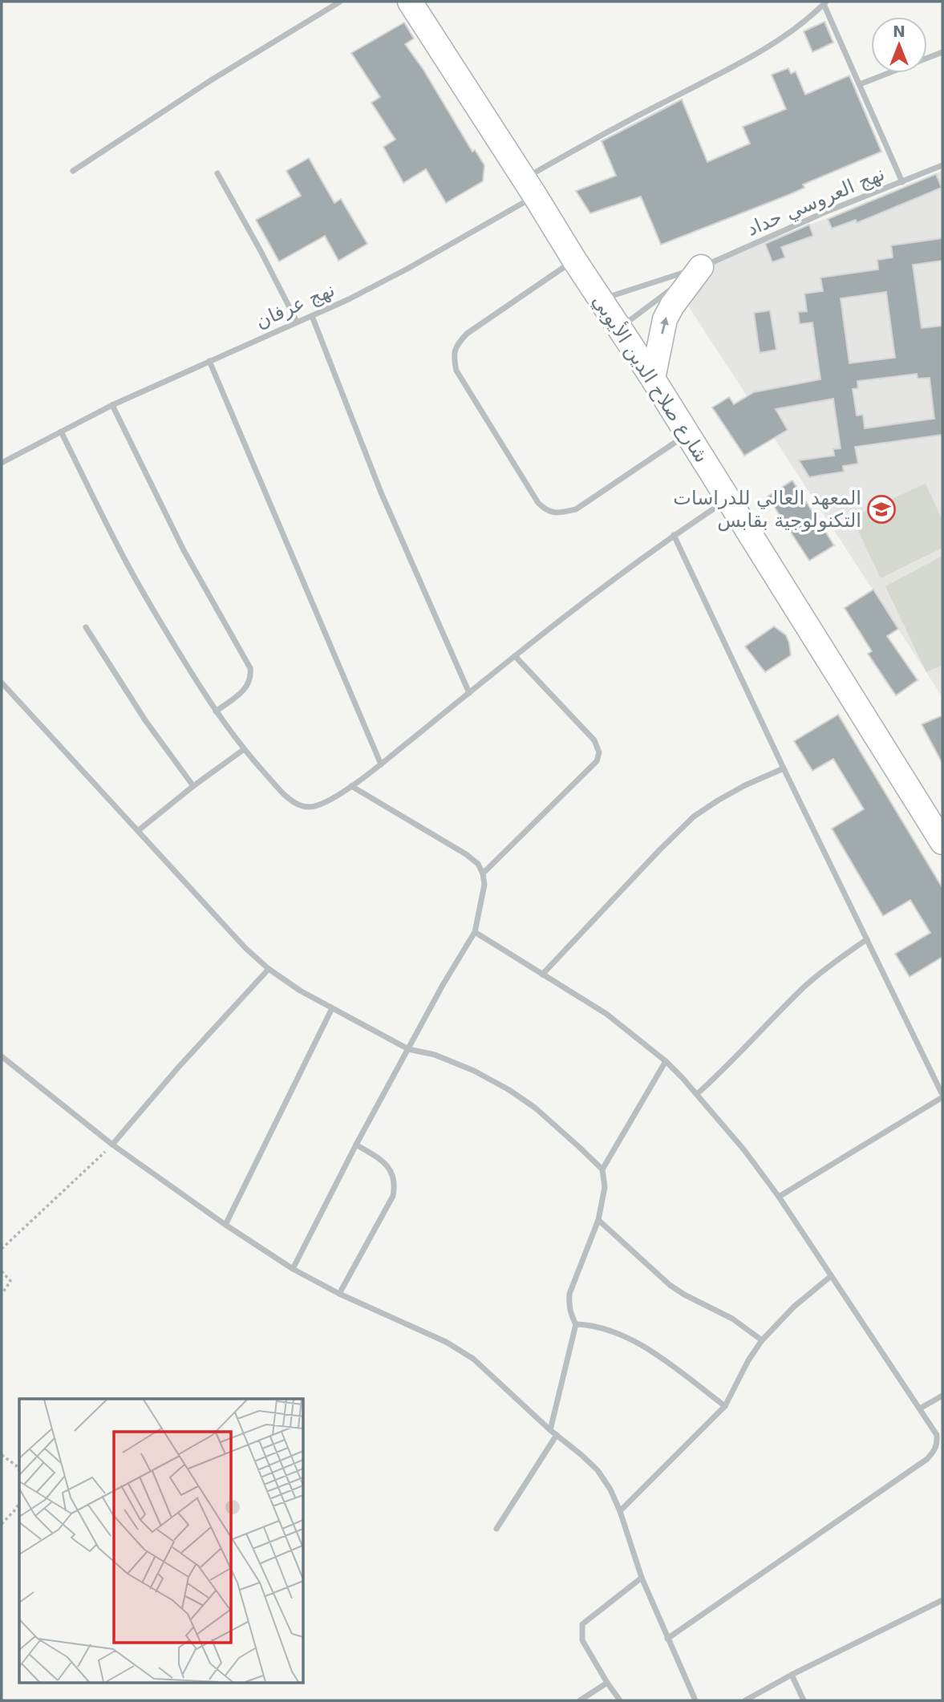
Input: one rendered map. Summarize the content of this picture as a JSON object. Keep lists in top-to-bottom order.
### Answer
{
  "streets": {
    "main road": ["شارع صلاح الدين الأيوبي"],
    "street": ["نهج العروسي حداد", "نهج عرفان"]
  },
  "crossings": [
    ["نهج العروسي حداد", "شارع صلاح الدين الأيوبي"],
    ["نهج عرفان", "شارع صلاح الدين الأيوبي"]
  ],
  "places": {
    "school or university": ["المعهد العالي للدراسات التكنولوجية بقابس"]
  },
  "north": "top"
}
